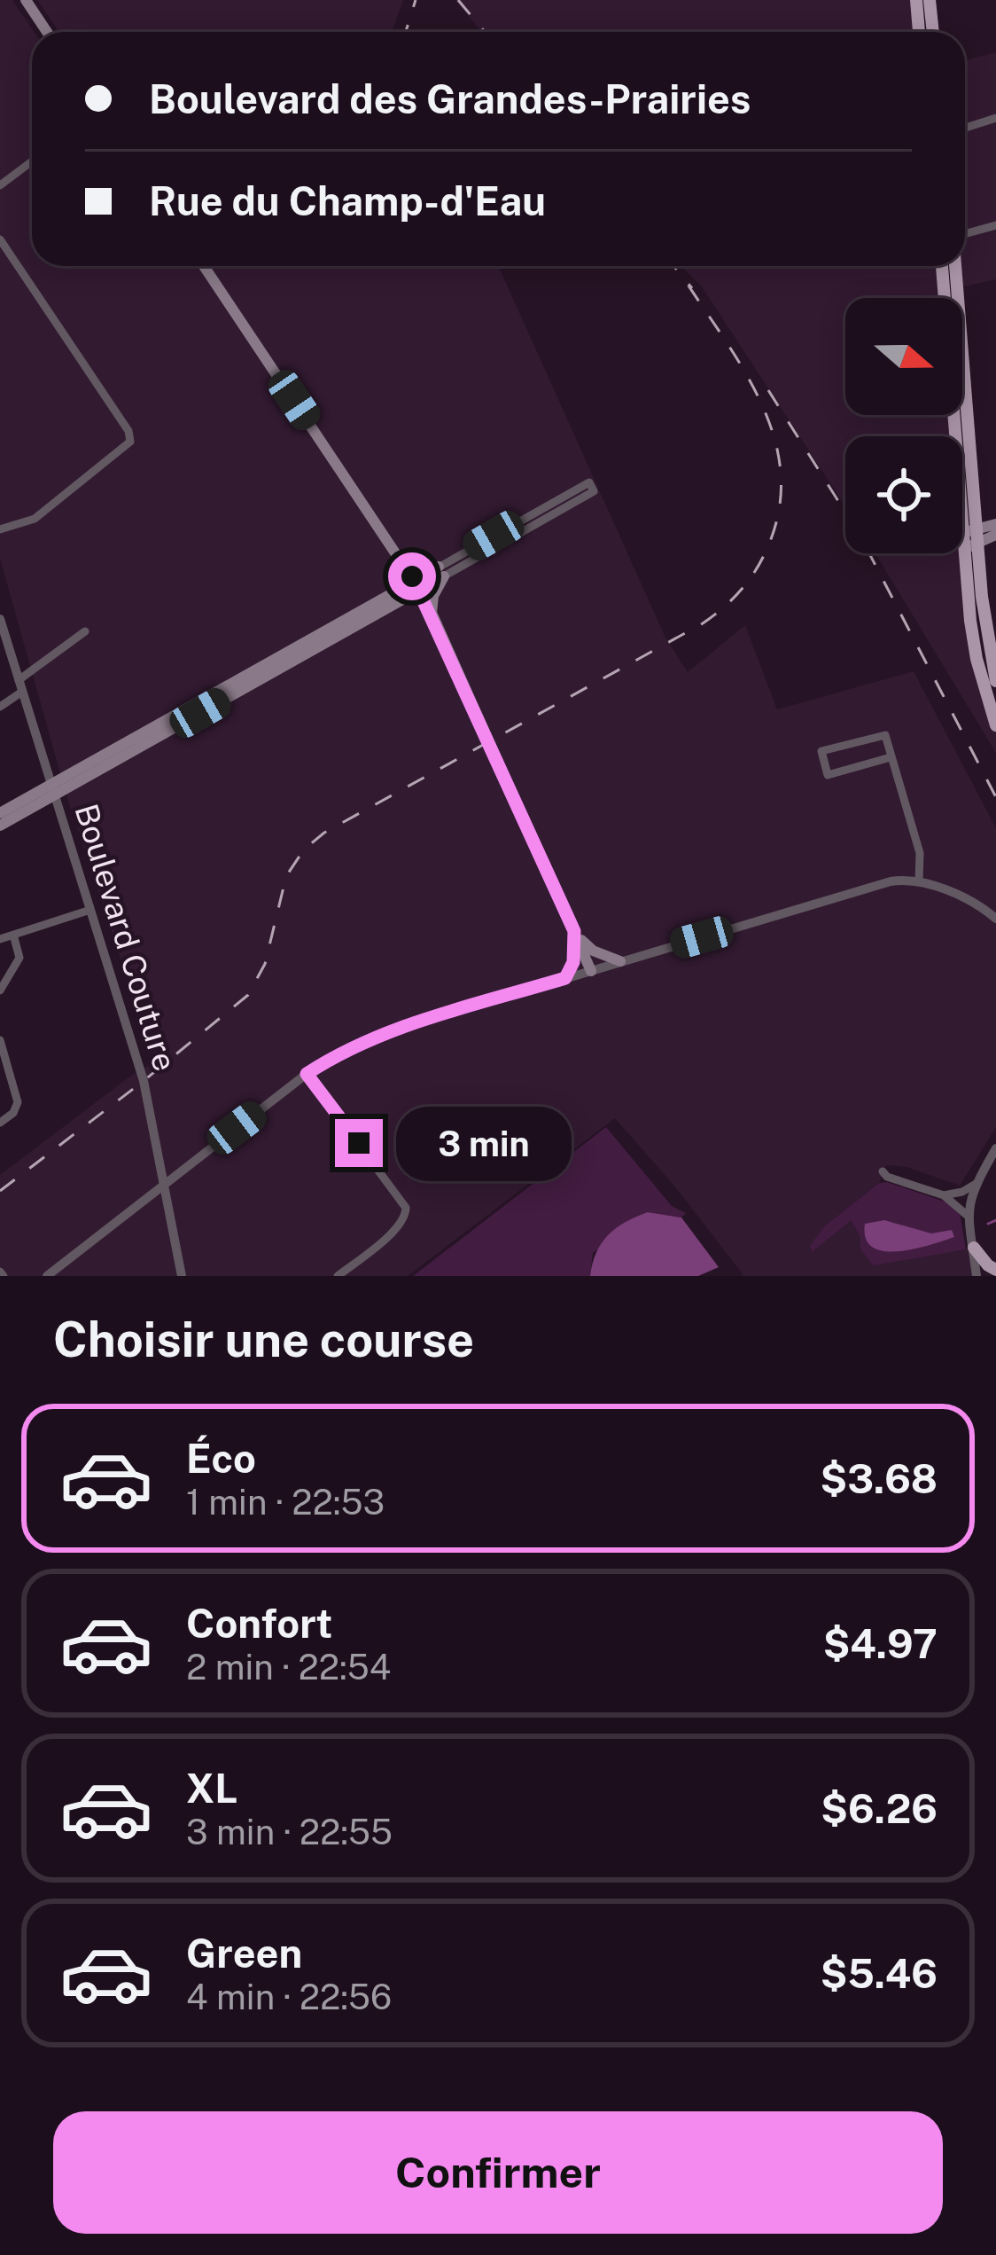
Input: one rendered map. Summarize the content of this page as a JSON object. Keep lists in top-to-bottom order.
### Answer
{
  "streets": {
    "street": ["Boulevard Couture"]
  },
  "north": "right",
  "page": {
    "banner": ["Boulevard des Grandes-Prairies", "Rue du Champ-d'Eau"],
    "bubble": "3 min",
    "heading": "Choisir une course",
    "list": [
      {
        "name": "Éco",
        "note": "1 min · 22:53",
        "value": "$3.68"
      },
      {
        "name": "Confort",
        "note": "2 min · 22:54",
        "value": "$4.97"
      },
      {
        "name": "XL",
        "note": "3 min · 22:55",
        "value": "$6.26"
      },
      {
        "name": "Green",
        "note": "4 min · 22:56",
        "value": "$5.46"
      }
    ],
    "buttons": "Confirmer"
  }
}
